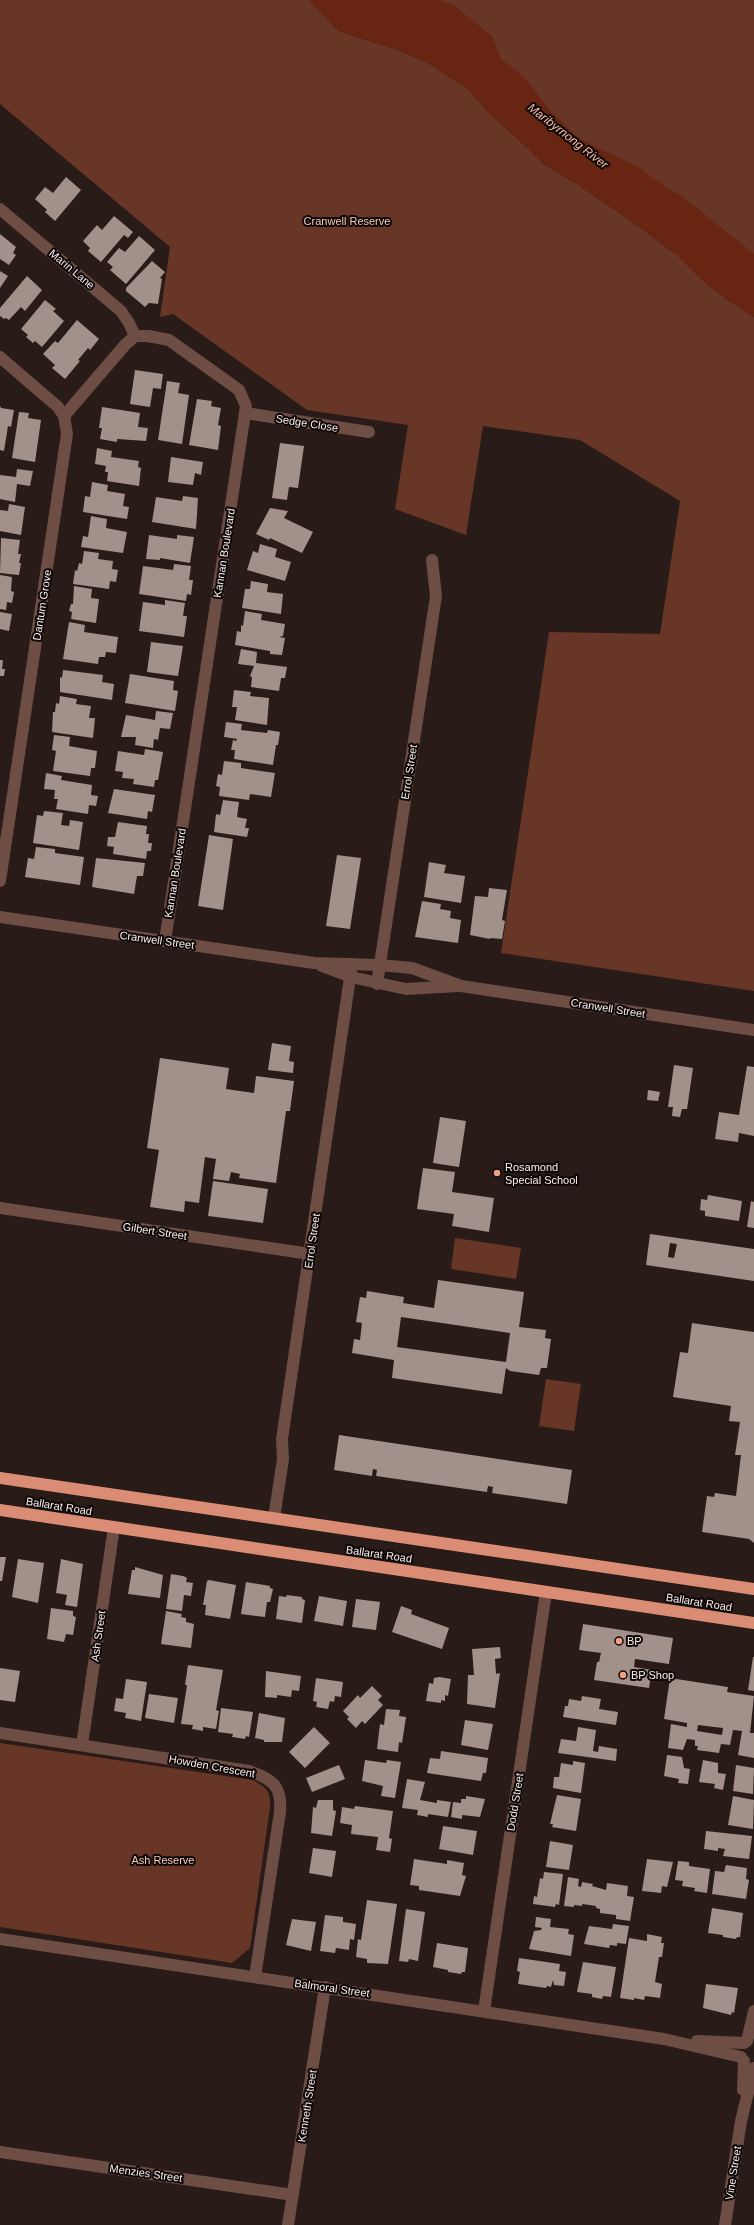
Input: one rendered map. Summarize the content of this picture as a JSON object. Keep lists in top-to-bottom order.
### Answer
{
  "streets": {
    "highway": ["Ballarat Road"],
    "street": [
      "Marin Lane",
      "Sedge Close",
      "Kannan Boulevard",
      "Dantum Grove",
      "Errol Street",
      "Cranwell Street",
      "Gilbert Street",
      "Ash Street",
      "Howden Crescent",
      "Dodd Street",
      "Balmoral Street",
      "Kenneth Street",
      "Menzies Street",
      "Vine Street"
    ]
  },
  "crossings": [
    ["Marin Lane", "Kannan Boulevard"],
    ["Sedge Close", "Kannan Boulevard"],
    ["Kannan Boulevard", "Cranwell Street"],
    ["Errol Street", "Cranwell Street"],
    ["Errol Street", "Gilbert Street"],
    ["Errol Street", "Ballarat Road"],
    ["Ballarat Road", "Ash Street"],
    ["Ballarat Road", "Dodd Street"],
    ["Ash Street", "Howden Crescent"],
    ["Howden Crescent", "Balmoral Street"],
    ["Dodd Street", "Balmoral Street"],
    ["Balmoral Street", "Kenneth Street"],
    ["Balmoral Street", "Vine Street"],
    ["Kenneth Street", "Menzies Street"]
  ],
  "water": ["Maribyrnong River"],
  "parks": ["Cranwell Reserve", "Ash Reserve"],
  "places": ["Rosamond Special School", "BP", "BP Shop"]
}
